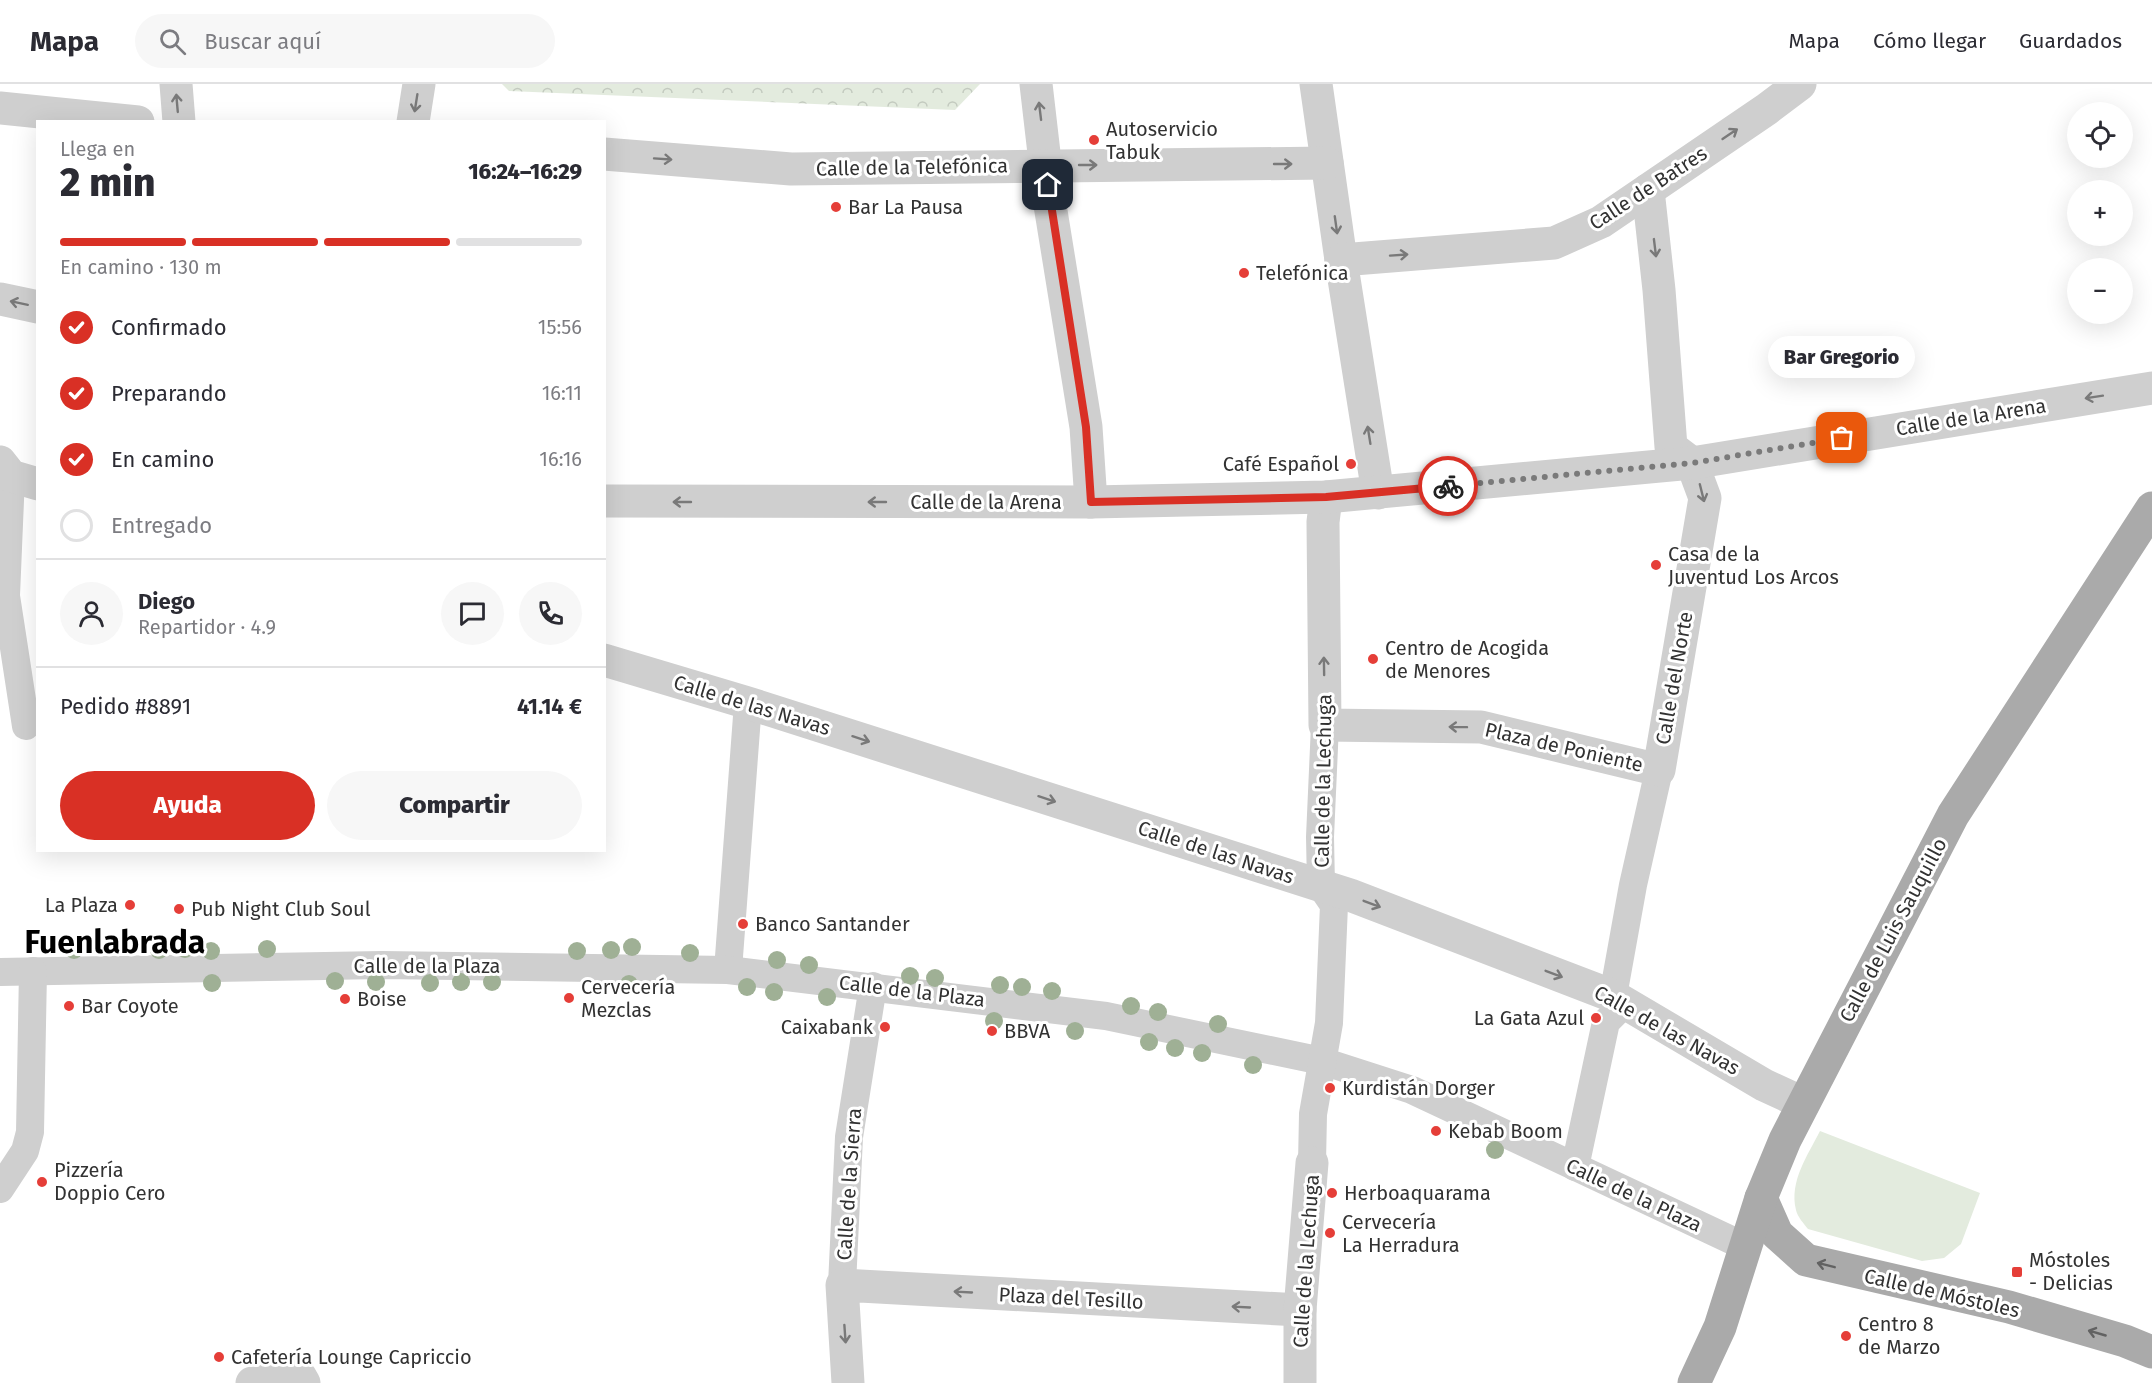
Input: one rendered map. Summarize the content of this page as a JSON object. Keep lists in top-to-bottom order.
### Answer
{
  "streets": {
    "main road": ["Calle de Luis Sauquillo", "Calle de Móstoles"],
    "street": [
      "Calle de la Telefónica",
      "Calle de Batres",
      "Calle de la Arena",
      "Calle del Norte",
      "Calle de las Navas",
      "Plaza de Poniente",
      "Calle de la Lechuga",
      "Calle de la Plaza",
      "Calle de la Sierra",
      "Plaza del Tesillo"
    ]
  },
  "crossings": [
    ["Calle de Batres", "Calle del Norte"],
    ["Calle de la Arena", "Calle del Norte"],
    ["Calle de la Arena", "Calle de la Lechuga"],
    ["Calle del Norte", "Calle de las Navas"],
    ["Calle del Norte", "Plaza de Poniente"],
    ["Calle de las Navas", "Calle de la Lechuga"],
    ["Calle de las Navas", "Calle de Luis Sauquillo"],
    ["Plaza de Poniente", "Calle de la Lechuga"],
    ["Calle de la Lechuga", "Calle de la Plaza"],
    ["Calle de la Lechuga", "Plaza del Tesillo"],
    ["Calle de Luis Sauquillo", "Calle de la Plaza"],
    ["Calle de Luis Sauquillo", "Calle de Móstoles"],
    ["Calle de la Plaza", "Calle de la Sierra"],
    ["Calle de la Sierra", "Plaza del Tesillo"]
  ],
  "one_way": [
    "Calle de la Telefónica",
    "Calle de Batres",
    "Calle de la Arena",
    "Calle del Norte",
    "Calle de las Navas",
    "Plaza de Poniente",
    "Calle de Móstoles",
    "Plaza del Tesillo"
  ],
  "districts": ["Fuenlabrada"],
  "places": {
    "other": [
      "Autoservicio Tabuk",
      "Bar La Pausa",
      "Telefónica",
      "Bar Gregorio",
      "Café Español",
      "Casa de la Juventud Los Arcos",
      "Centro de Acogida de Menores",
      "La Plaza",
      "Pub Night Club Soul",
      "Banco Santander",
      "Cervecería Mezclas",
      "Boise",
      "Bar Coyote",
      "La Gata Azul",
      "Caixabank",
      "BBVA",
      "Kurdistán Dorger",
      "Kebab Boom",
      "Pizzería Doppio Cero",
      "Herboaquarama",
      "Cervecería La Herradura",
      "Centro 8 de Marzo",
      "Cafetería Lounge Capriccio"
    ],
    "transit": ["Móstoles - Delicias"]
  },
  "page": {
    "header": "Mapa",
    "search": "Buscar aquí",
    "nav": ["Mapa", "Cómo llegar", "Guardados"],
    "map_buttons": ["+", "−"],
    "heading": ["2 min", "Llega en", "16:24–16:29"],
    "panel": [
      "Diego",
      "Repartidor · 4.9",
      "Pedido #8891",
      "41.14 €"
    ],
    "bar": "En camino · 130 m",
    "list": [
      ["Confirmado", "15:56"],
      ["Preparando", "16:11"],
      ["En camino", "16:16"],
      "Entregado"
    ],
    "bubble": "Bar Gregorio",
    "buttons": ["Ayuda", "Compartir"]
  }
}
